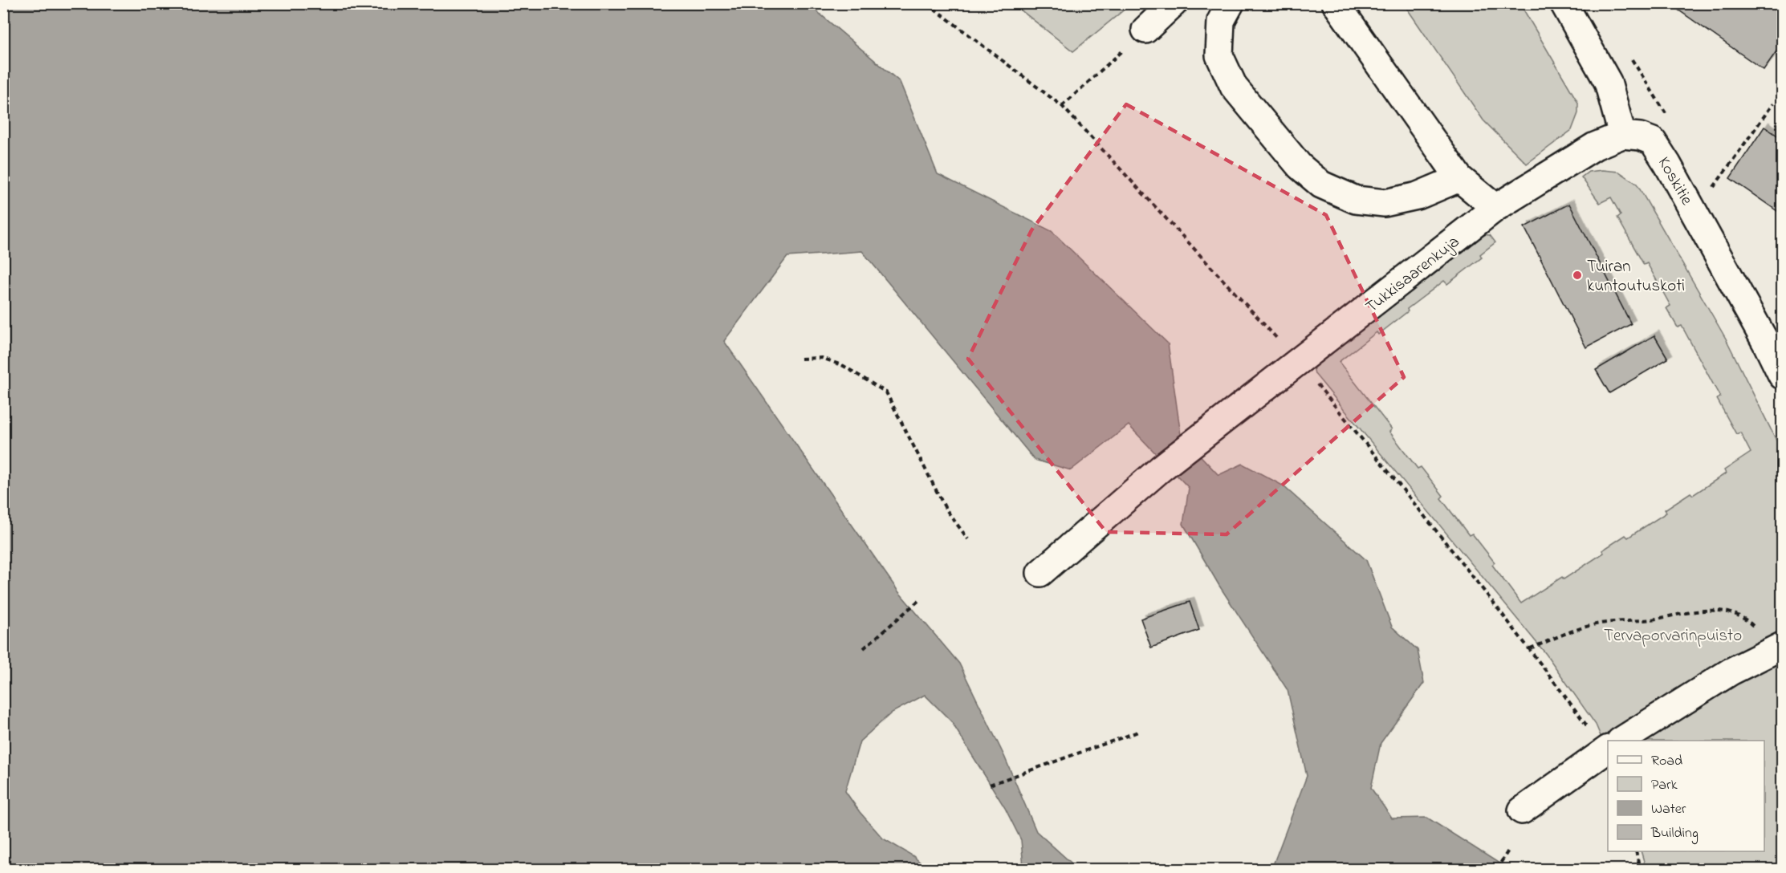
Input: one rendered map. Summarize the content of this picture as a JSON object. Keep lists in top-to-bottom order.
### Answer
{
  "streets": {
    "street": ["Koskitie", "Tukkisaarenkuja"]
  },
  "crossings": [
    ["Koskitie", "Tukkisaarenkuja"]
  ],
  "parks": ["Tervaporvarinpuisto"],
  "places": ["Tuiran kuntoutuskoti"],
  "legend": [
    "Road",
    "Park",
    "Water",
    "Building"
  ]
}
